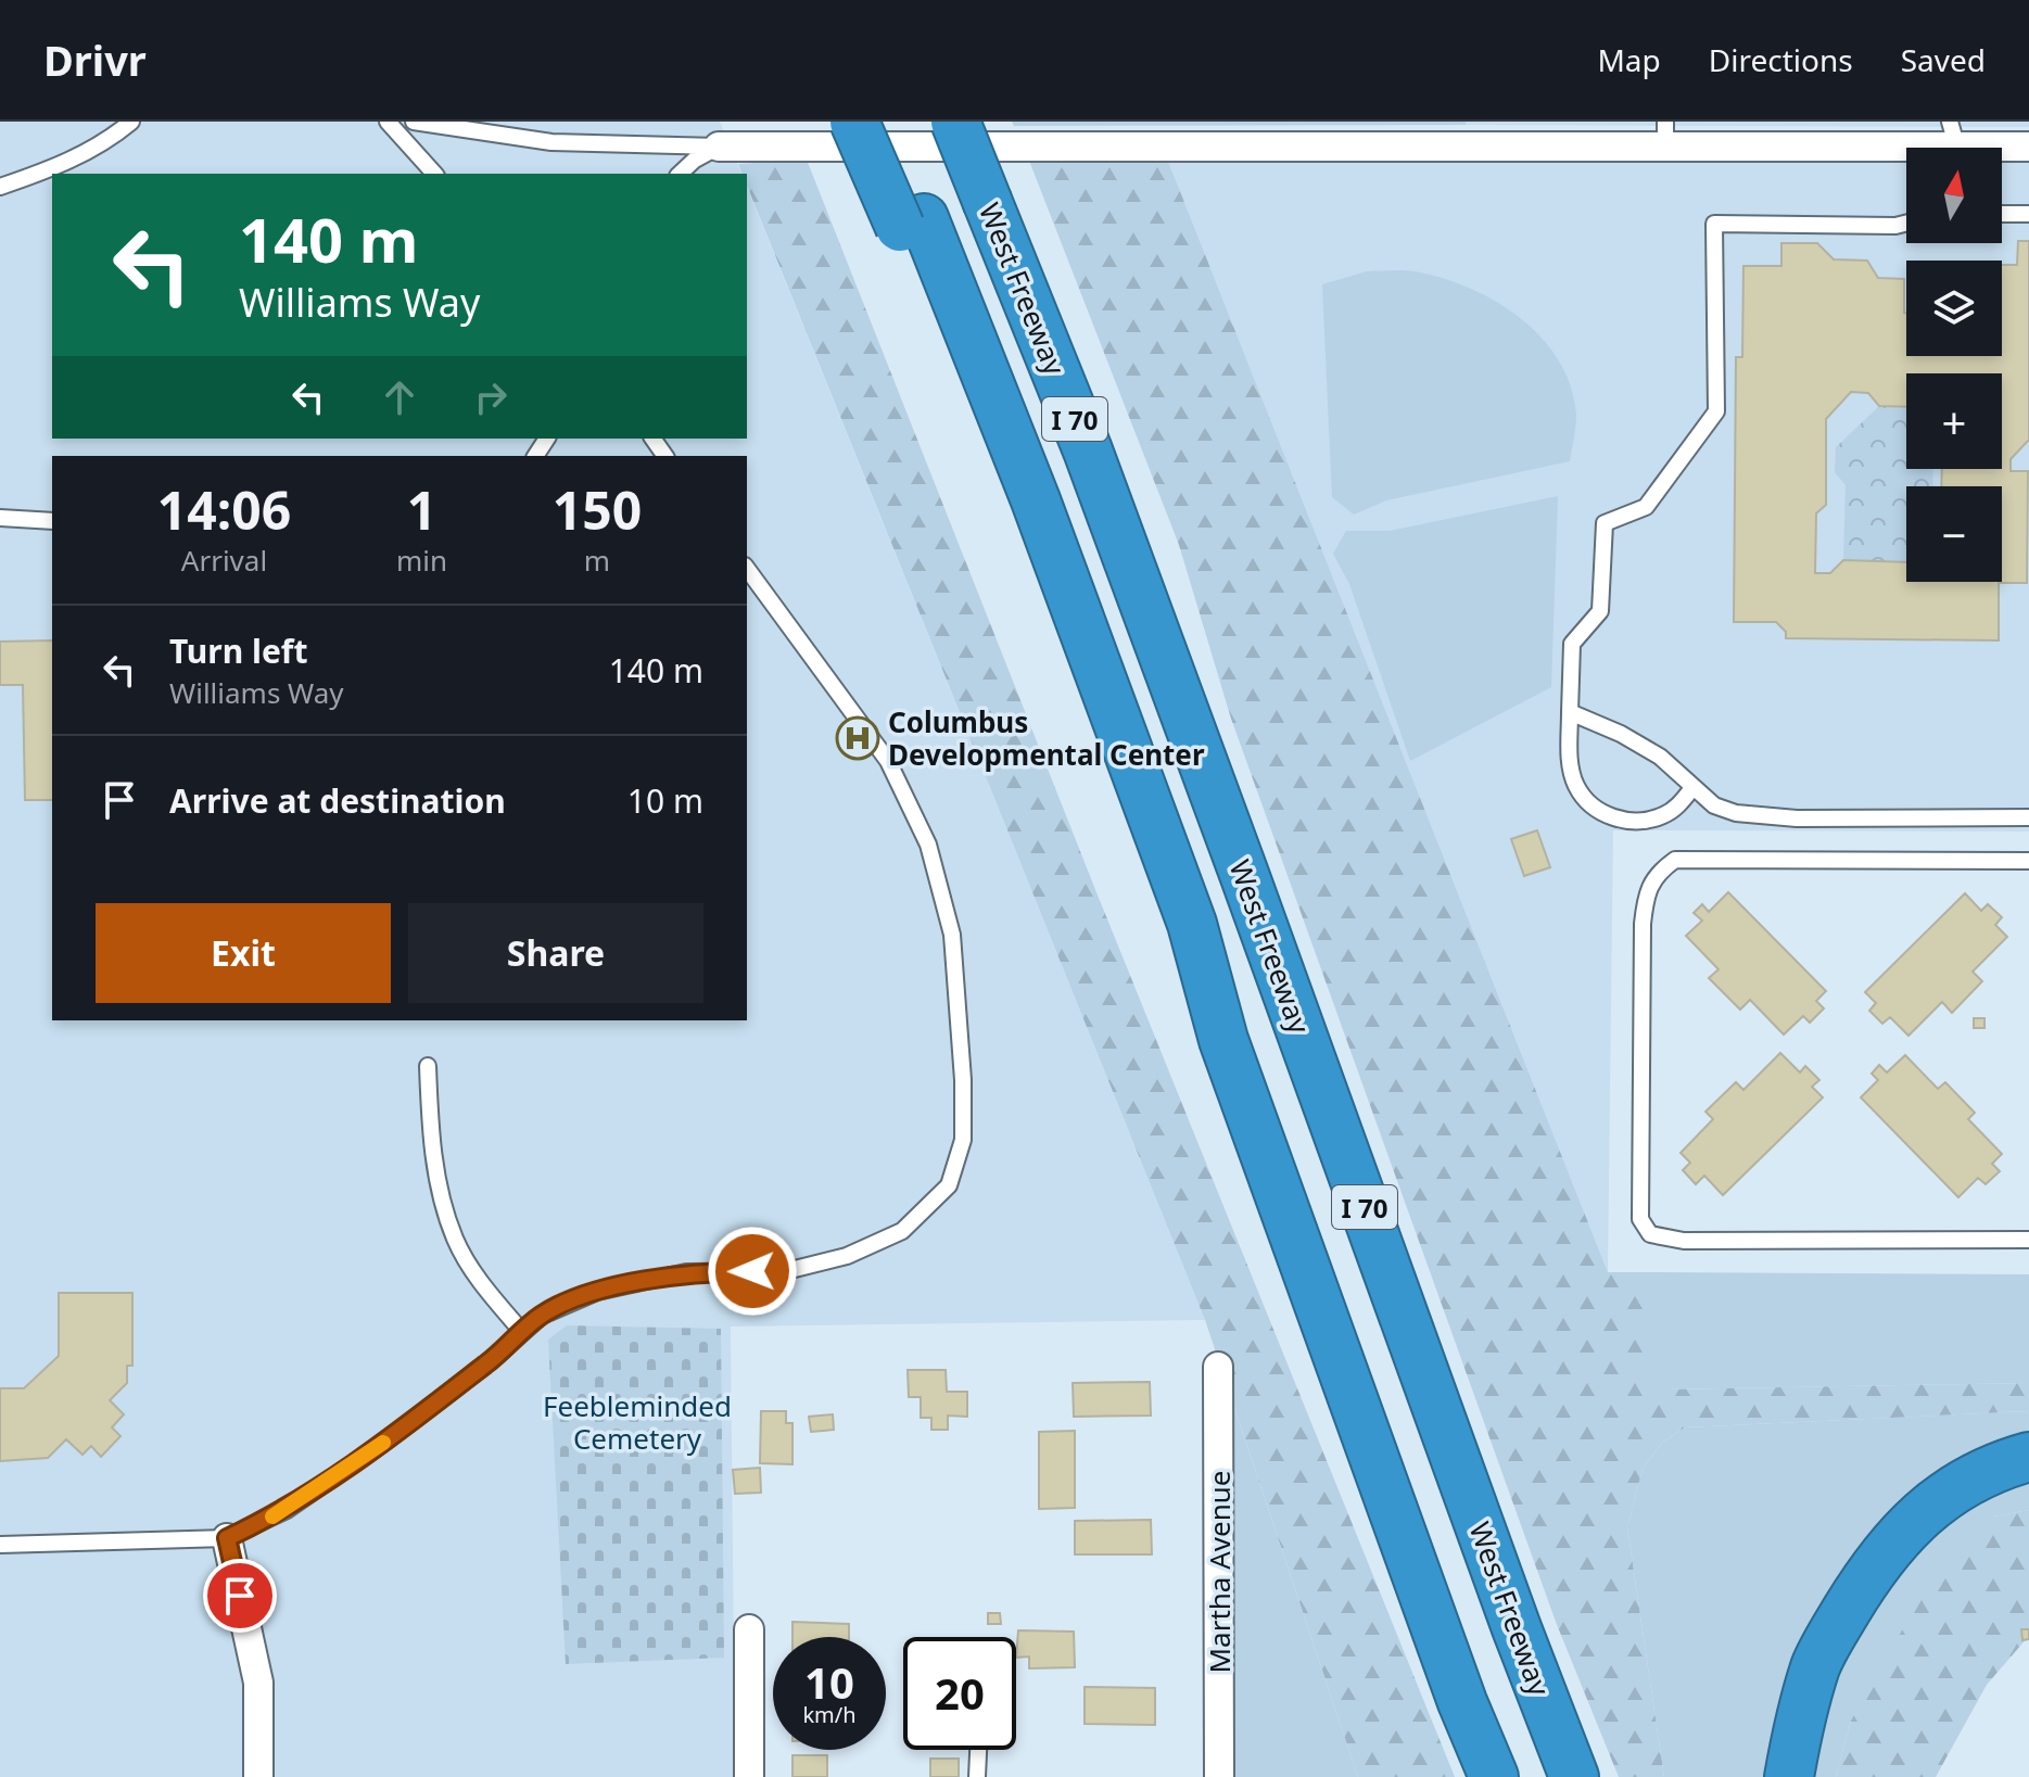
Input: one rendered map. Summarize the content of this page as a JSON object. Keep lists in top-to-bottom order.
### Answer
{
  "streets": {
    "highway": ["West Freeway", "I 70"],
    "street": ["Martha Avenue"]
  },
  "parks": ["Feebleminded Cemetery"],
  "places": {
    "hospital": ["Columbus Developmental Center"]
  },
  "north": "top",
  "page": {
    "header": "Drivr",
    "nav": ["Map", "Directions", "Saved"],
    "map_buttons": ["+", "−"],
    "turn": ["140 m", "Williams Way"],
    "eta": [
      "14:06",
      "Arrival",
      "1",
      "min",
      "150",
      "m"
    ],
    "list": [
      {
        "name": "Turn left",
        "note": "Williams Way",
        "value": "140 m"
      },
      {
        "name": "Arrive at destination",
        "value": "10 m"
      }
    ],
    "buttons": ["Exit", "Share"],
    "speed": "10 km/h",
    "limit": "20"
  }
}
